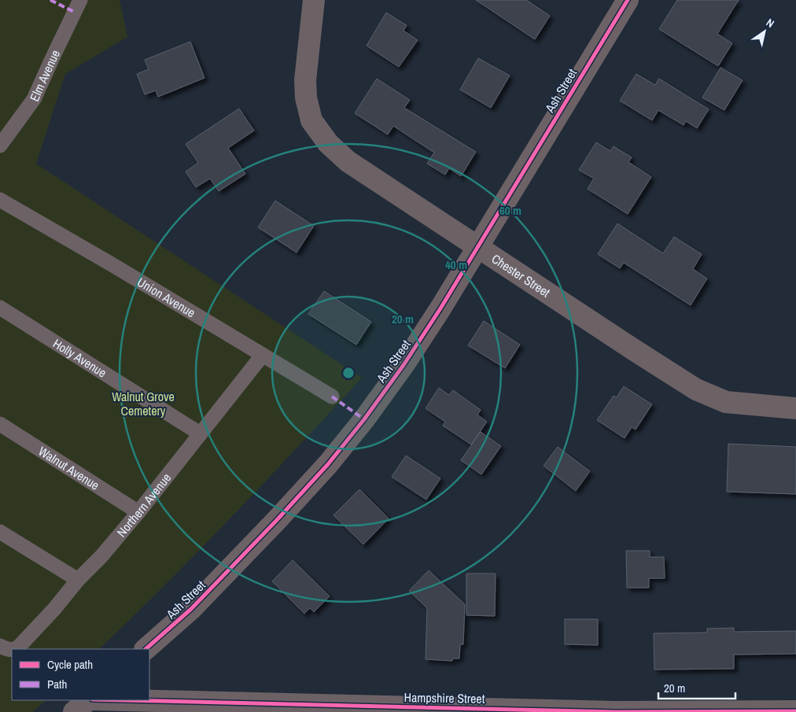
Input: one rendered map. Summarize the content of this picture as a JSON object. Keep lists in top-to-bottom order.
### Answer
{
  "streets": {
    "street": ["Ash Street", "Chester Street", "Hampshire Street"],
    "lane": [
      "Elm Avenue",
      "Union Avenue",
      "Holly Avenue",
      "Walnut Avenue",
      "Northern Avenue"
    ]
  },
  "crossings": [
    ["Ash Street", "Chester Street"],
    ["Union Avenue", "Northern Avenue"],
    ["Holly Avenue", "Northern Avenue"],
    ["Walnut Avenue", "Northern Avenue"]
  ],
  "parks": ["Walnut Grove Cemetery"],
  "legend": ["Cycle path", "Path"],
  "scale_bar": "20 m",
  "north": "top right",
  "rings": ["60 m", "40 m", "20 m"]
}
